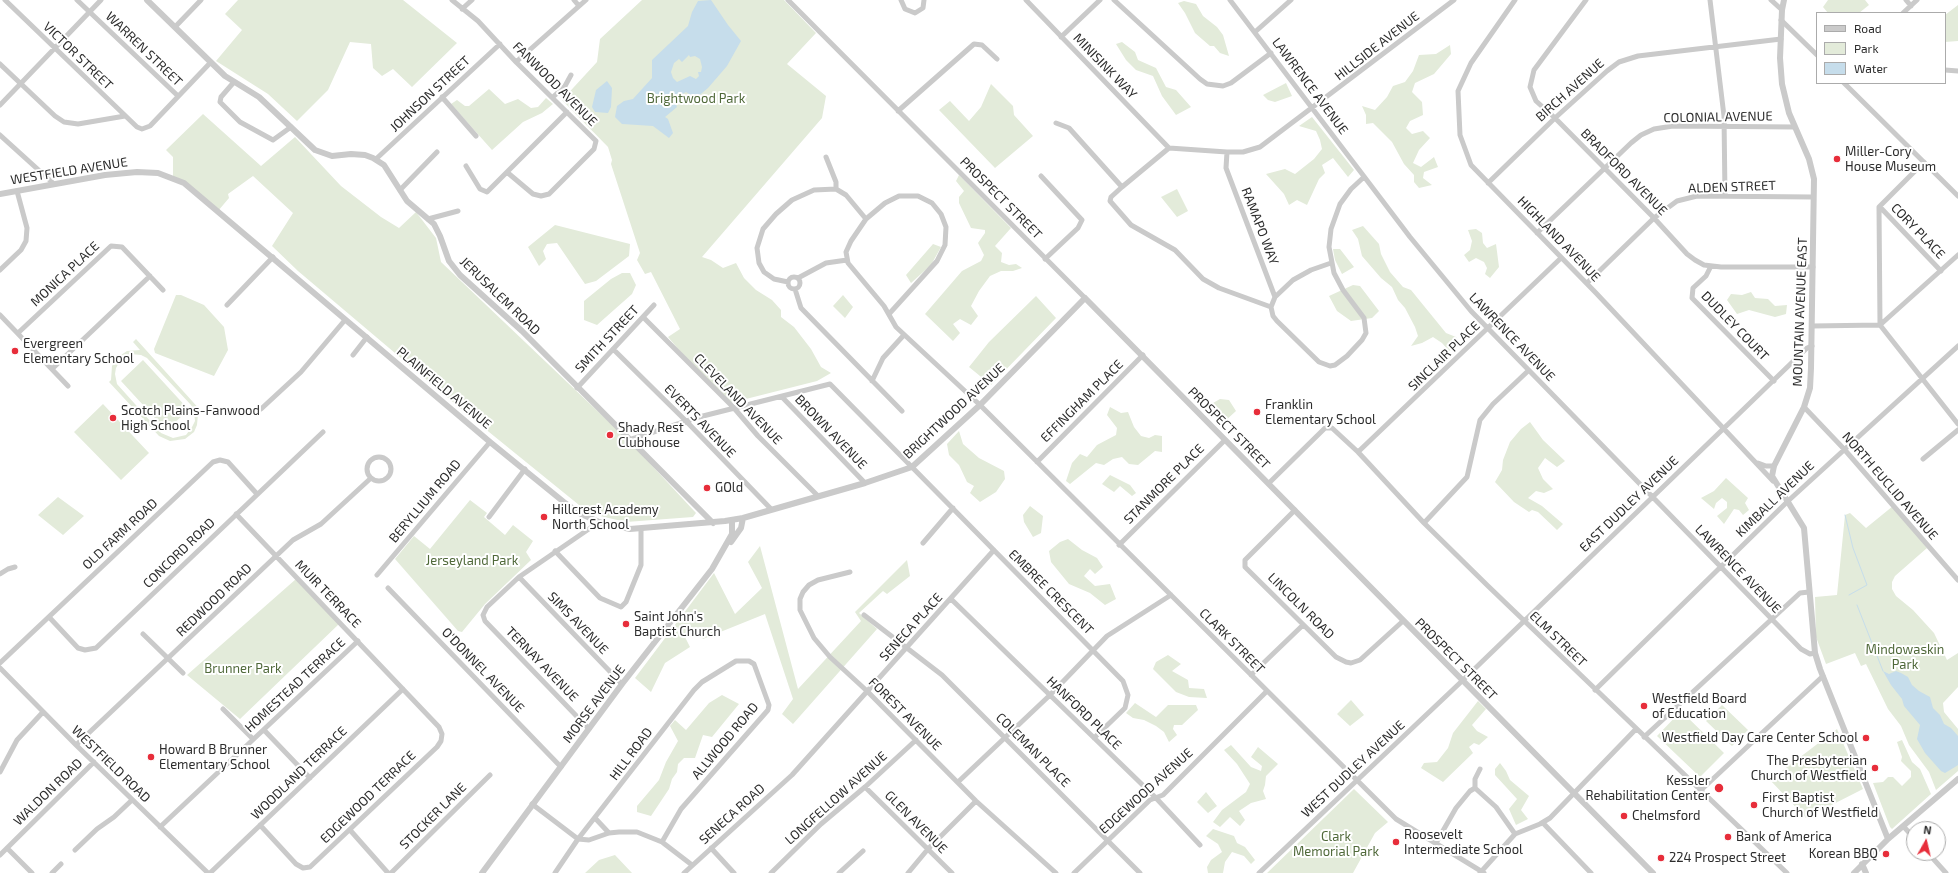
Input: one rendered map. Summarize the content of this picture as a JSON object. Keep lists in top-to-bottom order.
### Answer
{
  "streets": {
    "street": [
      "HILLSIDE AVENUE",
      "WARREN STREET",
      "VICTOR STREET",
      "MINISINK WAY",
      "FANWOOD AVENUE",
      "LAWRENCE AVENUE",
      "BIRCH AVENUE",
      "JOHNSON STREET",
      "COLONIAL AVENUE",
      "WESTFIELD AVENUE",
      "BRADFORD AVENUE",
      "ALDEN STREET",
      "PROSPECT STREET",
      "RAMAPO WAY",
      "CORY PLACE",
      "HIGHLAND AVENUE",
      "MONICA PLACE",
      "JERUSALEM ROAD",
      "MOUNTAIN AVENUE EAST",
      "DUDLEY COURT",
      "SMITH STREET",
      "SINCLAIR PLACE",
      "PLAINFIELD AVENUE",
      "CLEVELAND AVENUE",
      "EFFINGHAM PLACE",
      "BRIGHTWOOD AVENUE",
      "EVERTS AVENUE",
      "BROWN AVENUE",
      "STANMORE PLACE",
      "NORTH EUCLID AVENUE",
      "KIMBALL AVENUE",
      "BERYLLIUM ROAD",
      "EAST DUDLEY AVENUE",
      "OLD FARM ROAD",
      "CONCORD ROAD",
      "EMBREE CRESCENT",
      "MUIR TERRACE",
      "REDWOOD ROAD",
      "LINCOLN ROAD",
      "SIMS AVENUE",
      "SENECA PLACE",
      "ELM STREET",
      "CLARK STREET",
      "TERNAY AVENUE",
      "O'DONNEL AVENUE",
      "HOMESTEAD TERRACE",
      "MORSE AVENUE",
      "HANFORD PLACE",
      "FOREST AVENUE",
      "ALLWOOD ROAD",
      "COLEMAN PLACE",
      "HILL ROAD",
      "WESTFIELD ROAD",
      "WEST DUDLEY AVENUE",
      "WOODLAND TERRACE",
      "EDGEWOOD AVENUE",
      "WALDON ROAD",
      "EDGEWOOD TERRACE",
      "LONGFELLOW AVENUE",
      "SENECA ROAD",
      "STOCKER LANE",
      "GLEN AVENUE"
    ]
  },
  "crossings": [
    ["HILLSIDE AVENUE", "MINISINK WAY"],
    ["HILLSIDE AVENUE", "LAWRENCE AVENUE"],
    ["HILLSIDE AVENUE", "RAMAPO WAY"],
    ["WARREN STREET", "VICTOR STREET"],
    ["FANWOOD AVENUE", "JOHNSON STREET"],
    ["LAWRENCE AVENUE", "SINCLAIR PLACE"],
    ["LAWRENCE AVENUE", "KIMBALL AVENUE"],
    ["LAWRENCE AVENUE", "EAST DUDLEY AVENUE"],
    ["BIRCH AVENUE", "BRADFORD AVENUE"],
    ["BIRCH AVENUE", "HIGHLAND AVENUE"],
    ["BIRCH AVENUE", "MOUNTAIN AVENUE EAST"],
    ["JOHNSON STREET", "JERUSALEM ROAD"],
    ["COLONIAL AVENUE", "BRADFORD AVENUE"],
    ["COLONIAL AVENUE", "HIGHLAND AVENUE"],
    ["COLONIAL AVENUE", "MOUNTAIN AVENUE EAST"],
    ["WESTFIELD AVENUE", "PLAINFIELD AVENUE"],
    ["BRADFORD AVENUE", "ALDEN STREET"],
    ["BRADFORD AVENUE", "MOUNTAIN AVENUE EAST"],
    ["BRADFORD AVENUE", "DUDLEY COURT"],
    ["ALDEN STREET", "HIGHLAND AVENUE"],
    ["ALDEN STREET", "MOUNTAIN AVENUE EAST"],
    ["PROSPECT STREET", "EFFINGHAM PLACE"],
    ["PROSPECT STREET", "BRIGHTWOOD AVENUE"],
    ["PROSPECT STREET", "STANMORE PLACE"],
    ["PROSPECT STREET", "EAST DUDLEY AVENUE"],
    ["PROSPECT STREET", "LINCOLN ROAD"],
    ["PROSPECT STREET", "ELM STREET"],
    ["PROSPECT STREET", "WEST DUDLEY AVENUE"],
    ["HIGHLAND AVENUE", "MOUNTAIN AVENUE EAST"],
    ["HIGHLAND AVENUE", "SINCLAIR PLACE"],
    ["HIGHLAND AVENUE", "EAST DUDLEY AVENUE"],
    ["JERUSALEM ROAD", "SMITH STREET"],
    ["JERUSALEM ROAD", "PLAINFIELD AVENUE"],
    ["MOUNTAIN AVENUE EAST", "NORTH EUCLID AVENUE"],
    ["MOUNTAIN AVENUE EAST", "EAST DUDLEY AVENUE"],
    ["DUDLEY COURT", "EAST DUDLEY AVENUE"],
    ["SMITH STREET", "CLEVELAND AVENUE"],
    ["SMITH STREET", "EVERTS AVENUE"],
    ["SINCLAIR PLACE", "ELM STREET"],
    ["PLAINFIELD AVENUE", "BRIGHTWOOD AVENUE"],
    ["PLAINFIELD AVENUE", "BERYLLIUM ROAD"],
    ["PLAINFIELD AVENUE", "MORSE AVENUE"],
    ["CLEVELAND AVENUE", "BRIGHTWOOD AVENUE"],
    ["EFFINGHAM PLACE", "CLARK STREET"],
    ["BRIGHTWOOD AVENUE", "EVERTS AVENUE"],
    ["BRIGHTWOOD AVENUE", "BROWN AVENUE"],
    ["BRIGHTWOOD AVENUE", "EMBREE CRESCENT"],
    ["BRIGHTWOOD AVENUE", "CLARK STREET"],
    ["BRIGHTWOOD AVENUE", "MORSE AVENUE"],
    ["STANMORE PLACE", "CLARK STREET"],
    ["NORTH EUCLID AVENUE", "KIMBALL AVENUE"],
    ["KIMBALL AVENUE", "ELM STREET"],
    ["EAST DUDLEY AVENUE", "ELM STREET"],
    ["EAST DUDLEY AVENUE", "WEST DUDLEY AVENUE"],
    ["OLD FARM ROAD", "CONCORD ROAD"],
    ["CONCORD ROAD", "MUIR TERRACE"],
    ["EMBREE CRESCENT", "SENECA PLACE"],
    ["EMBREE CRESCENT", "HANFORD PLACE"],
    ["MUIR TERRACE", "REDWOOD ROAD"],
    ["MUIR TERRACE", "HOMESTEAD TERRACE"],
    ["MUIR TERRACE", "WOODLAND TERRACE"],
    ["MUIR TERRACE", "EDGEWOOD TERRACE"],
    ["REDWOOD ROAD", "WESTFIELD ROAD"],
    ["SIMS AVENUE", "TERNAY AVENUE"],
    ["SIMS AVENUE", "MORSE AVENUE"],
    ["SENECA PLACE", "HANFORD PLACE"],
    ["SENECA PLACE", "FOREST AVENUE"],
    ["SENECA PLACE", "COLEMAN PLACE"],
    ["SENECA PLACE", "SENECA ROAD"],
    ["CLARK STREET", "WEST DUDLEY AVENUE"],
    ["CLARK STREET", "EDGEWOOD AVENUE"],
    ["TERNAY AVENUE", "MORSE AVENUE"],
    ["O'DONNEL AVENUE", "MORSE AVENUE"],
    ["HOMESTEAD TERRACE", "WESTFIELD ROAD"],
    ["HANFORD PLACE", "EDGEWOOD AVENUE"],
    ["FOREST AVENUE", "LONGFELLOW AVENUE"],
    ["ALLWOOD ROAD", "HILL ROAD"],
    ["COLEMAN PLACE", "EDGEWOOD AVENUE"],
    ["WESTFIELD ROAD", "WOODLAND TERRACE"],
    ["WESTFIELD ROAD", "WALDON ROAD"],
    ["WOODLAND TERRACE", "EDGEWOOD TERRACE"],
    ["LONGFELLOW AVENUE", "GLEN AVENUE"]
  ],
  "parks": [
    "Brightwood Park",
    "Jerseyland Park",
    "Mindowaskin Park",
    "Brunner Park",
    "Clark Memorial Park"
  ],
  "places": [
    "Miller-Cory House Museum",
    "Evergreen Elementary School",
    "Franklin Elementary School",
    "Scotch Plains-Fanwood High School",
    "Shady Rest Clubhouse",
    "GOld",
    "Hillcrest Academy North School",
    "Saint John's Baptist Church",
    "Westfield Board of Education",
    "Westfield Day Care Center School",
    "Howard B Brunner Elementary School",
    "The Presbyterian Church of Westfield",
    "Kessler Rehabilitation Center",
    "First Baptist Church of Westfield",
    "Chelmsford",
    "Bank of America",
    "Roosevelt Intermediate School",
    "Korean BBQ",
    "224 Prospect Street"
  ],
  "legend": ["Road", "Park", "Water"],
  "north": "top"
}
